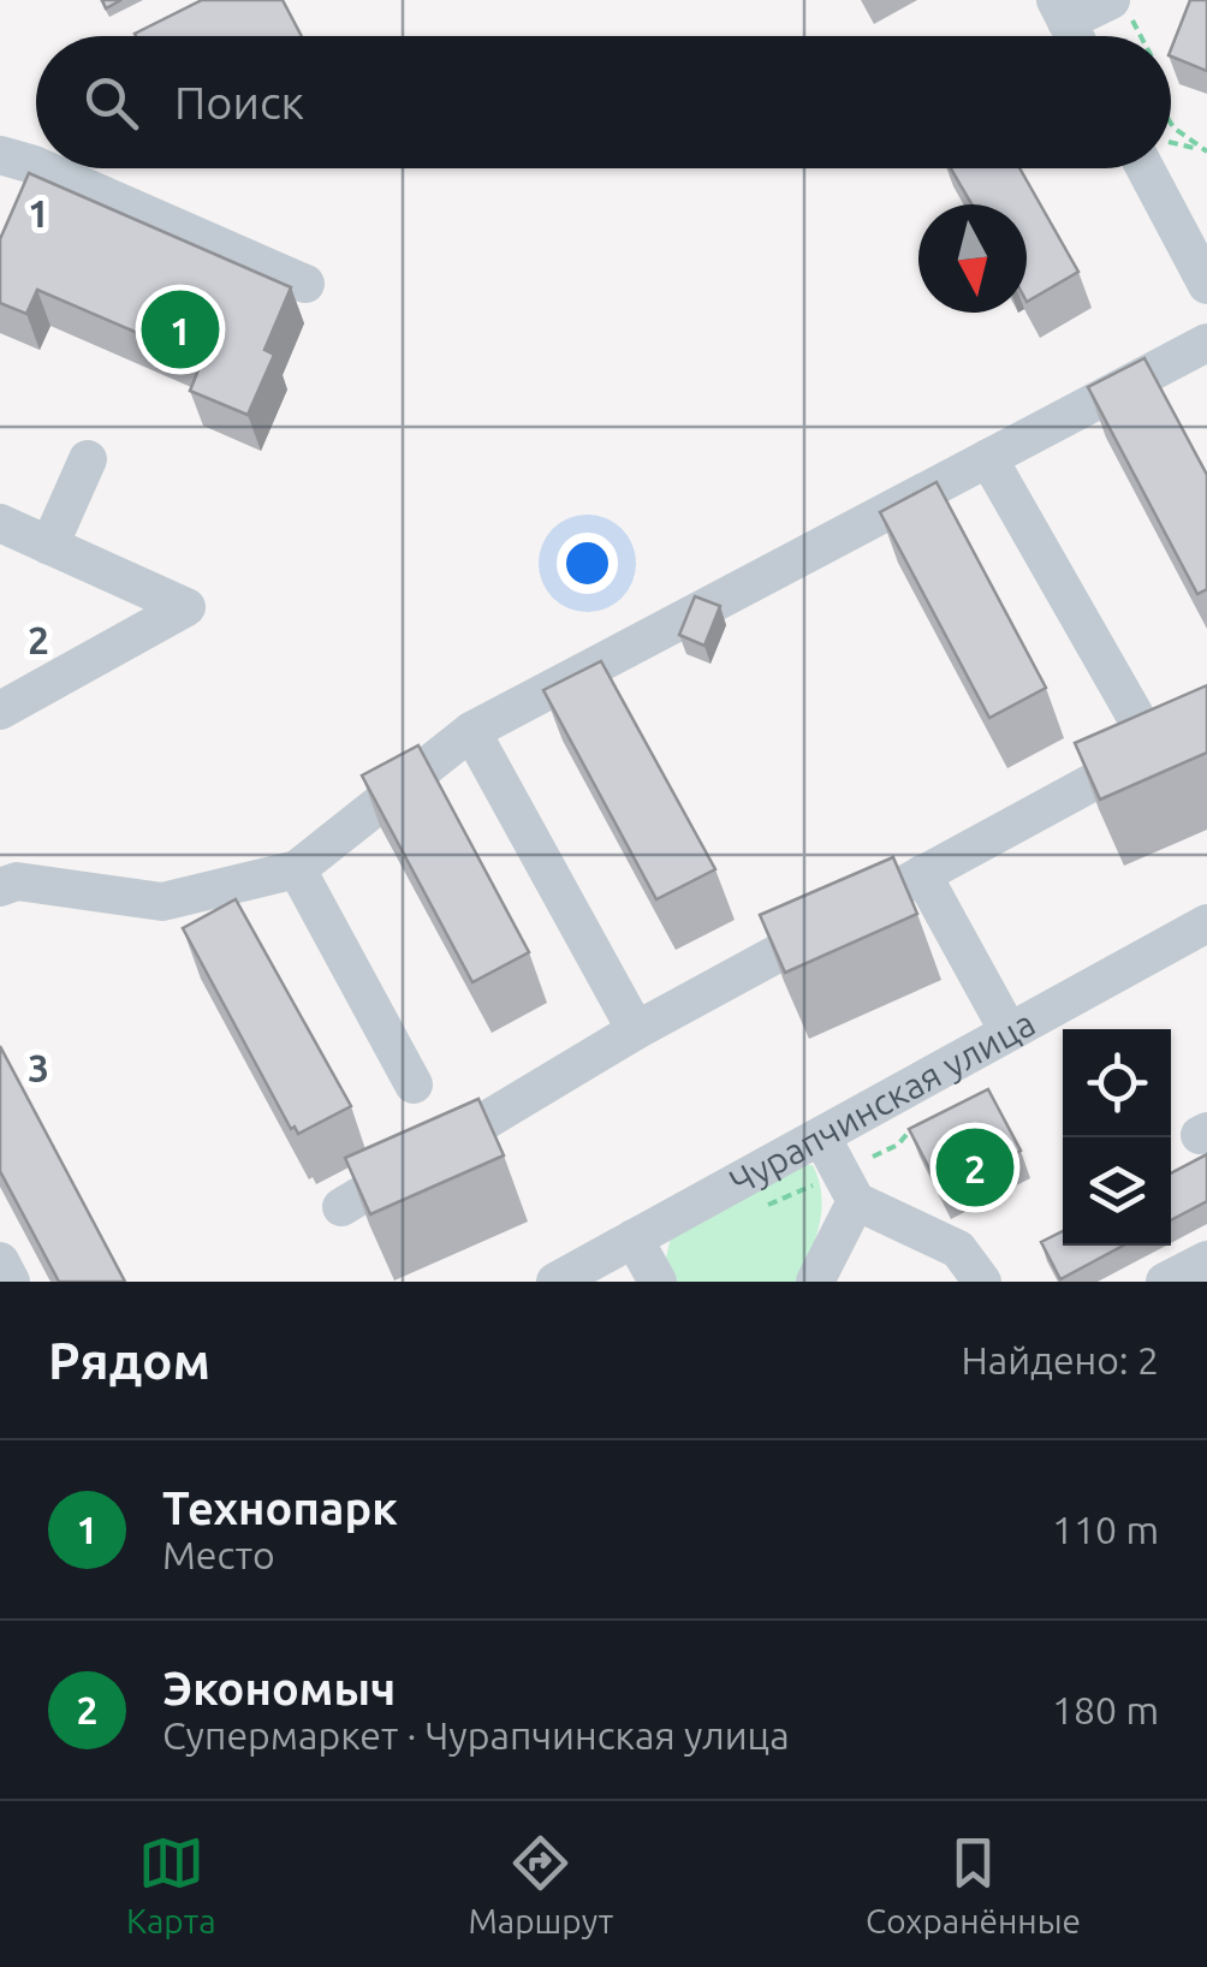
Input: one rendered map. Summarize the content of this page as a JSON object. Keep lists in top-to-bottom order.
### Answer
{
  "streets": {
    "street": ["Чурапчинская улица"]
  },
  "north": "bottom",
  "page": {
    "search": "Поиск",
    "pins": ["1", "2"],
    "heading": ["Рядом", "Найдено: 2"],
    "list": [
      {
        "mark": "1",
        "name": "Технопарк",
        "note": "Место",
        "value": "110 m"
      },
      {
        "mark": "2",
        "name": "Экономыч",
        "note": "Супермаркет · Чурапчинская улица",
        "value": "180 m"
      }
    ],
    "nav": ["Карта", "Маршрут", "Сохранённые"]
  },
  "grid": {
    "rows": ["1", "2", "3"]
  }
}
